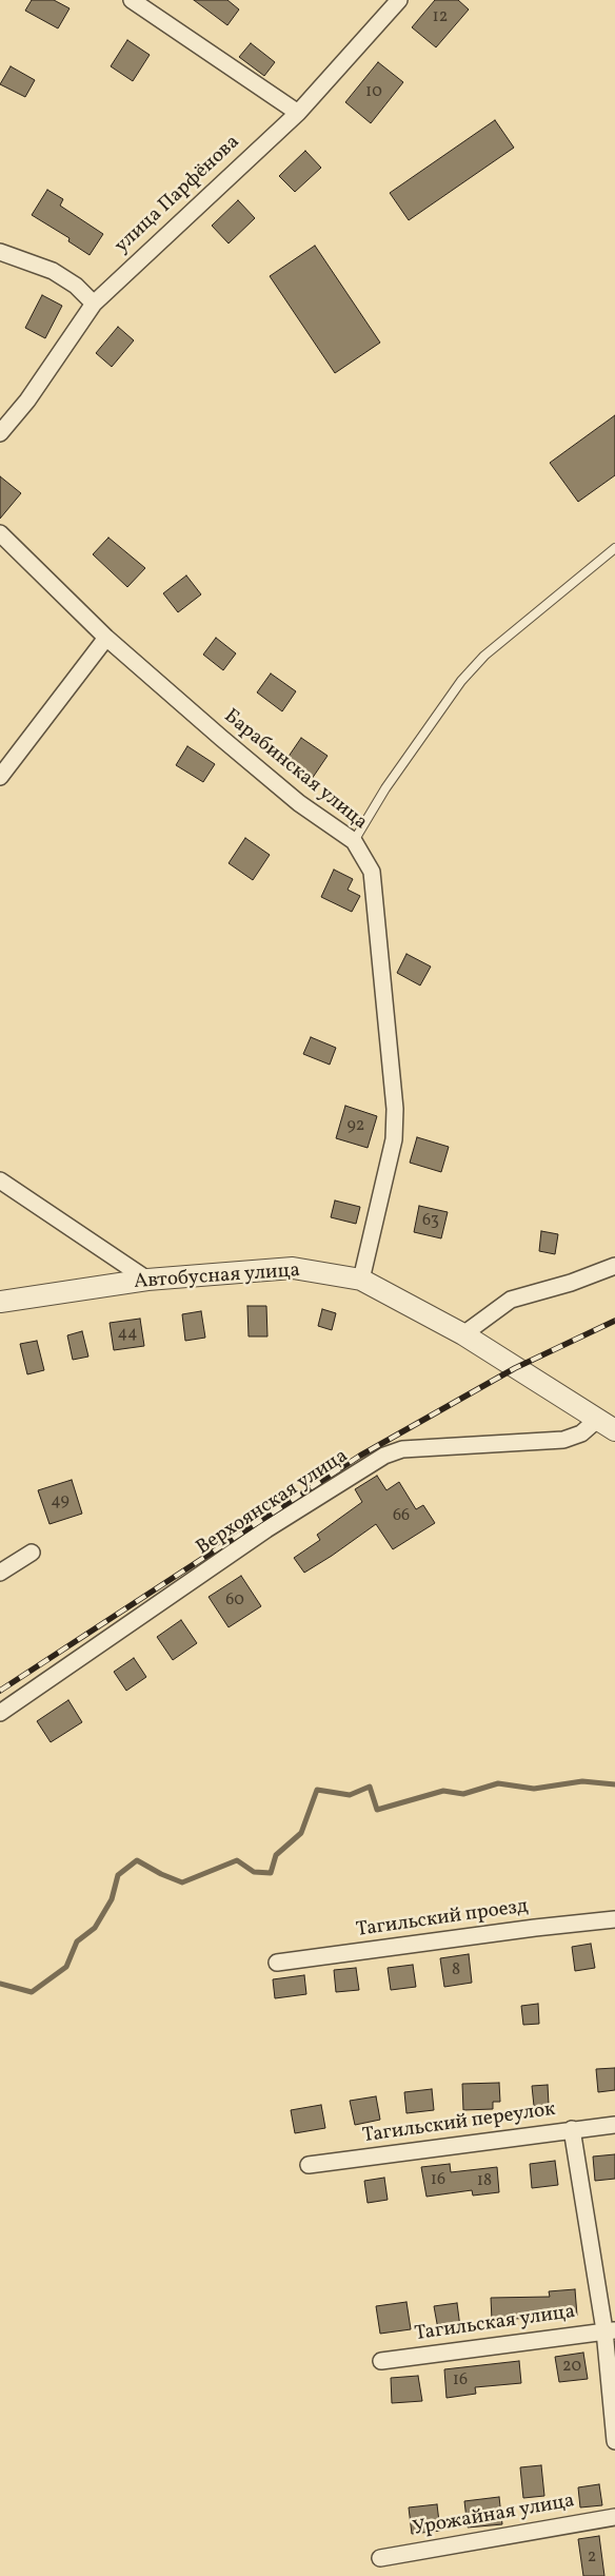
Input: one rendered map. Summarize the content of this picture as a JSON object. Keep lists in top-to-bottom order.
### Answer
{
  "streets": {
    "street": [
      "улица Парфёнова",
      "Барабинская улица",
      "Автобусная улица",
      "Верхоянская улица",
      "Тагильский проезд",
      "Тагильский переулок",
      "Тагильская улица",
      "Урожайная улица"
    ]
  },
  "crossings": [
    ["Барабинская улица", "Автобусная улица"],
    ["Автобусная улица", "Верхоянская улица"]
  ],
  "house_numbers": [
    "12",
    "10",
    "92",
    "63",
    "44",
    "49",
    "66",
    "60",
    "8",
    "16",
    "18",
    "20",
    "16",
    "2"
  ]
}
